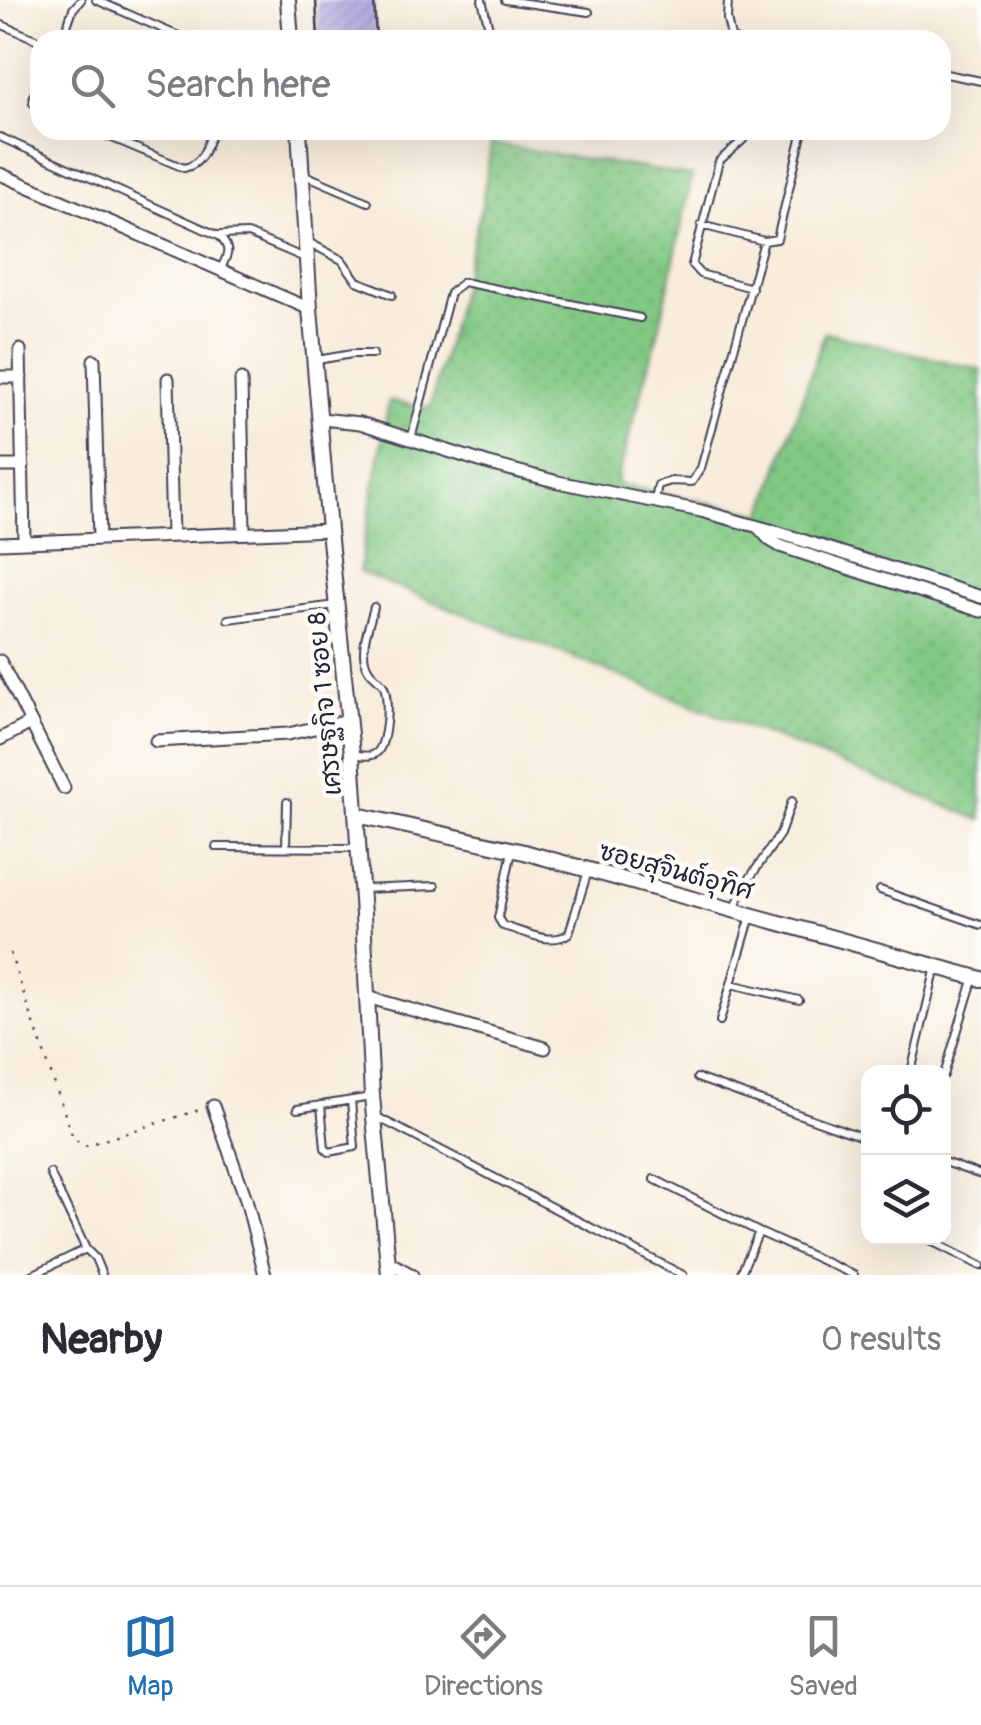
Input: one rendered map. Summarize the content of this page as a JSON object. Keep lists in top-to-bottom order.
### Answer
{
  "streets": {
    "street": ["เศรษฐกิจ 1 ซอย 8", "ซอยสุจินต์อุทิศ"]
  },
  "crossings": [
    ["เศรษฐกิจ 1 ซอย 8", "ซอยสุจินต์อุทิศ"]
  ],
  "page": {
    "search": "Search here",
    "heading": ["Nearby", "0 results"],
    "nav": ["Map", "Directions", "Saved"]
  }
}
